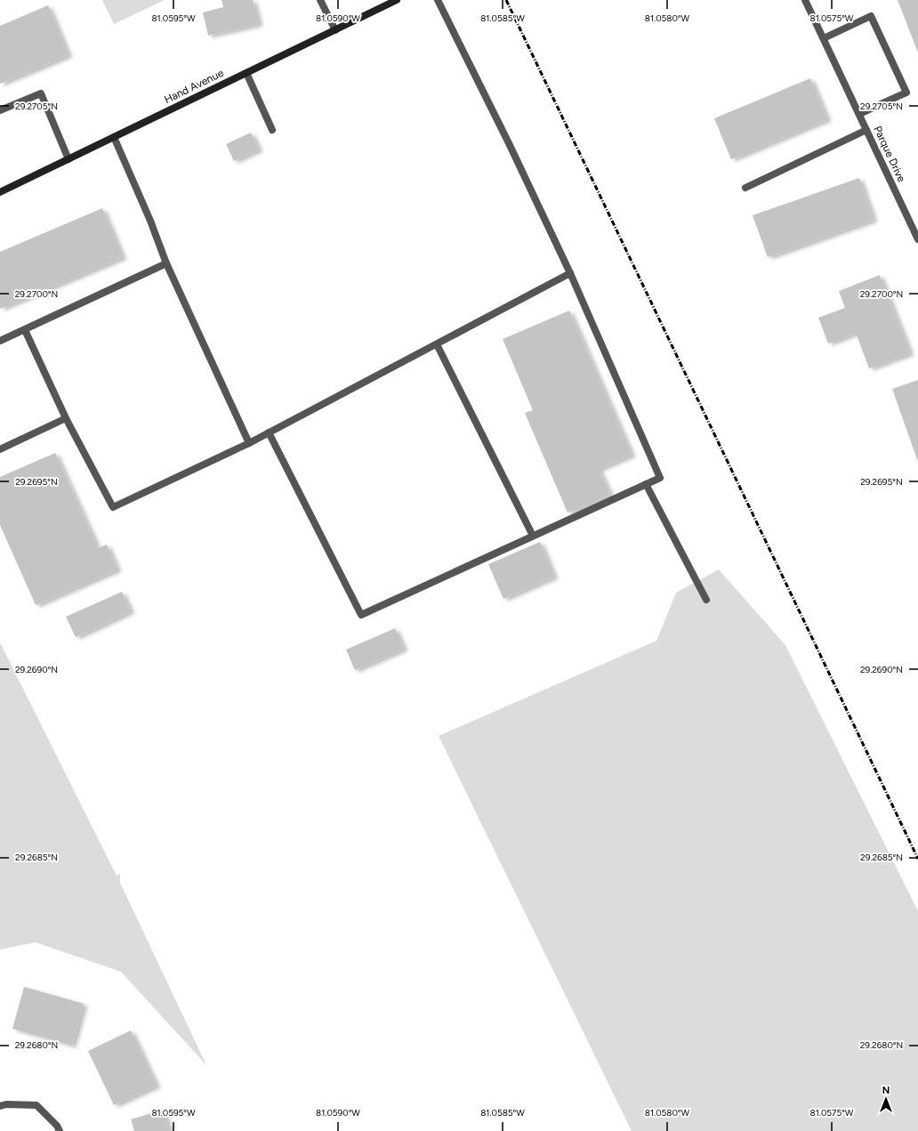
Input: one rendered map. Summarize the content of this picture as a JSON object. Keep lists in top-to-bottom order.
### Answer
{
  "streets": {
    "street": ["Hand Avenue", "Parque Drive"]
  },
  "north": "top",
  "coordinates": [
    "81.0595°W",
    "81.0590°W",
    "81.0585°W",
    "81.0580°W",
    "81.0575°W",
    "29.2705°N",
    "29.2700°N",
    "29.2695°N",
    "29.2690°N",
    "29.2685°N",
    "29.2680°N"
  ]
}
